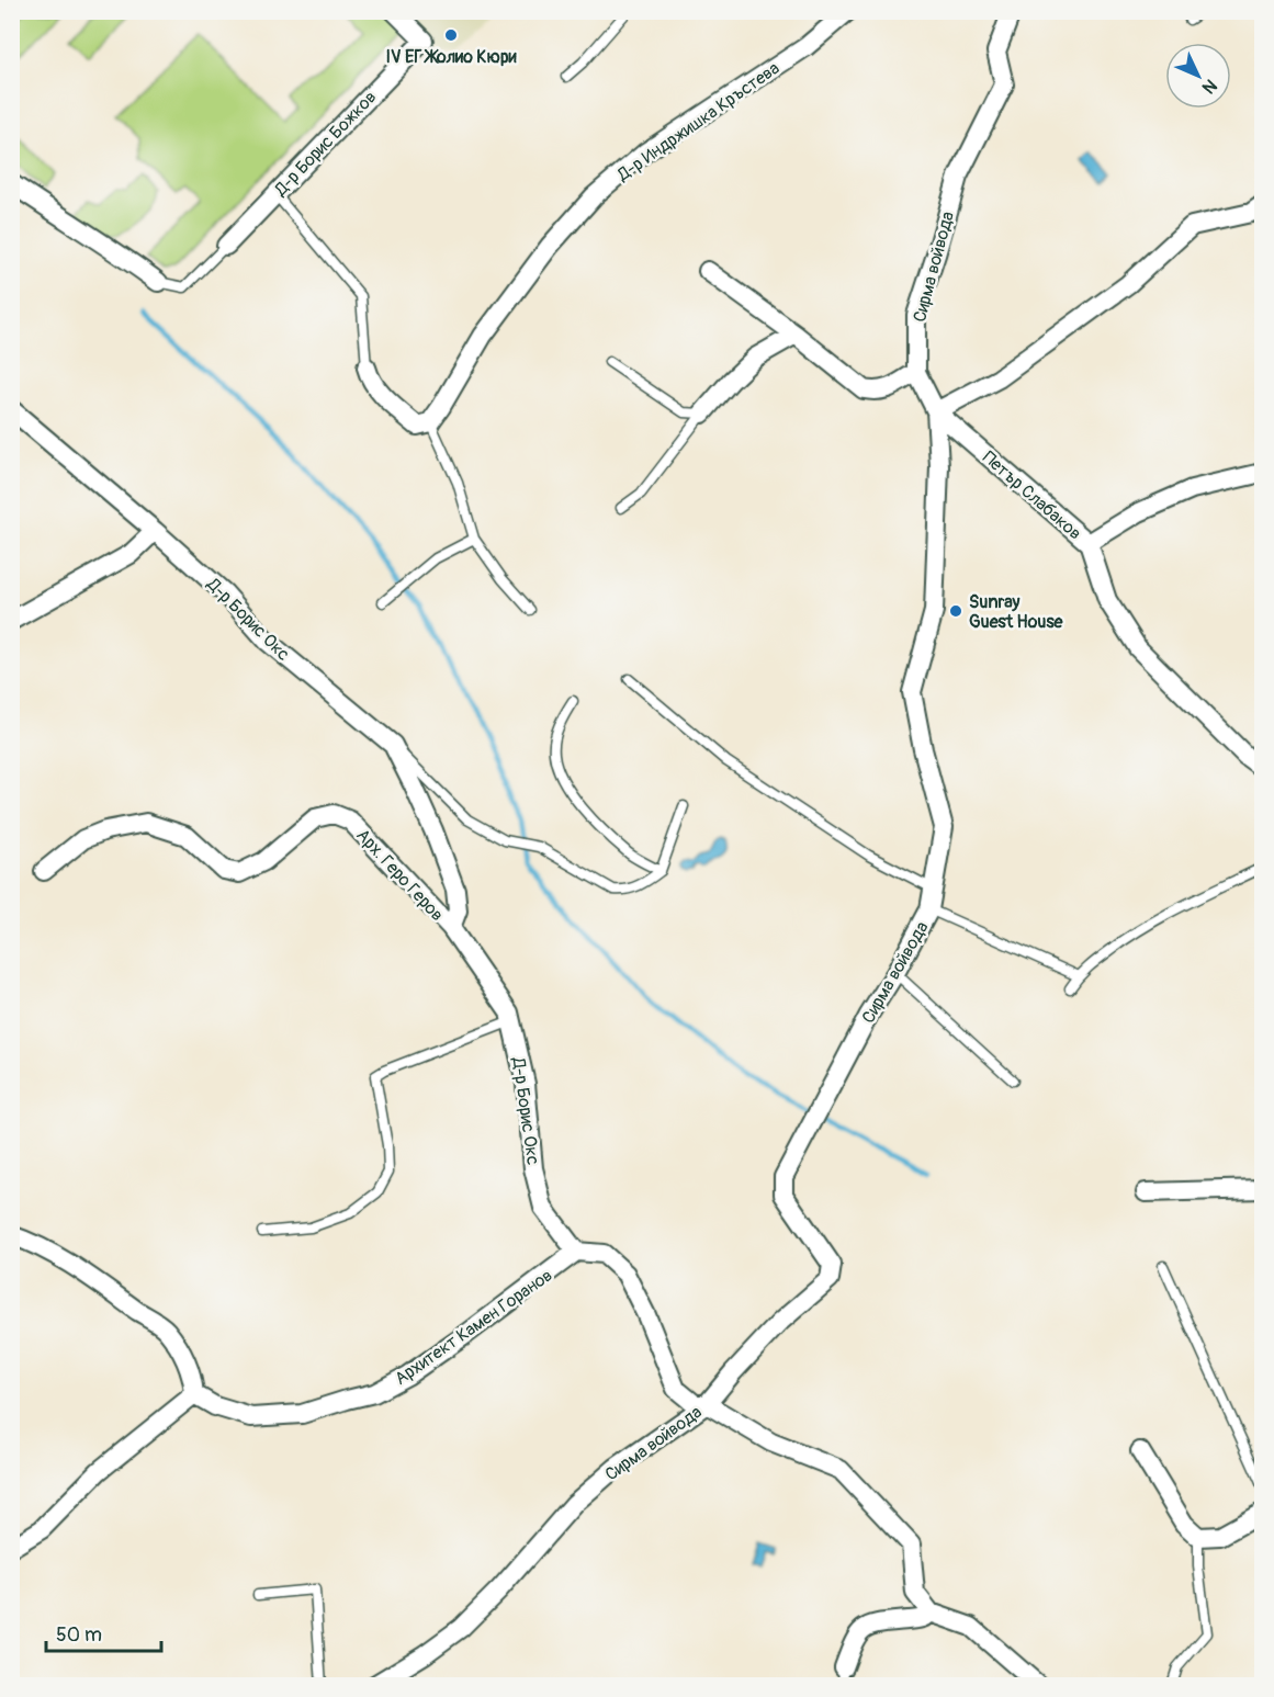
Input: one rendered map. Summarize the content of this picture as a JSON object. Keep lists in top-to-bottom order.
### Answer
{
  "streets": {
    "street": [
      "Д-р Индржишка Кръстева",
      "Д-р Борис Божков",
      "Сирма войвода",
      "Петър Слабаков",
      "Д-р Борис Окс",
      "Арх. Геро Геров",
      "Архитект Камен Горанов"
    ]
  },
  "crossings": [
    ["Сирма войвода", "Петър Слабаков"],
    ["Д-р Борис Окс", "Арх. Геро Геров"],
    ["Д-р Борис Окс", "Архитект Камен Горанов"]
  ],
  "places": ["IV ЕГ Жолио Кюри", "Sunray Guest House"],
  "scale_bar": "50 m",
  "north": "bottom right"
}
